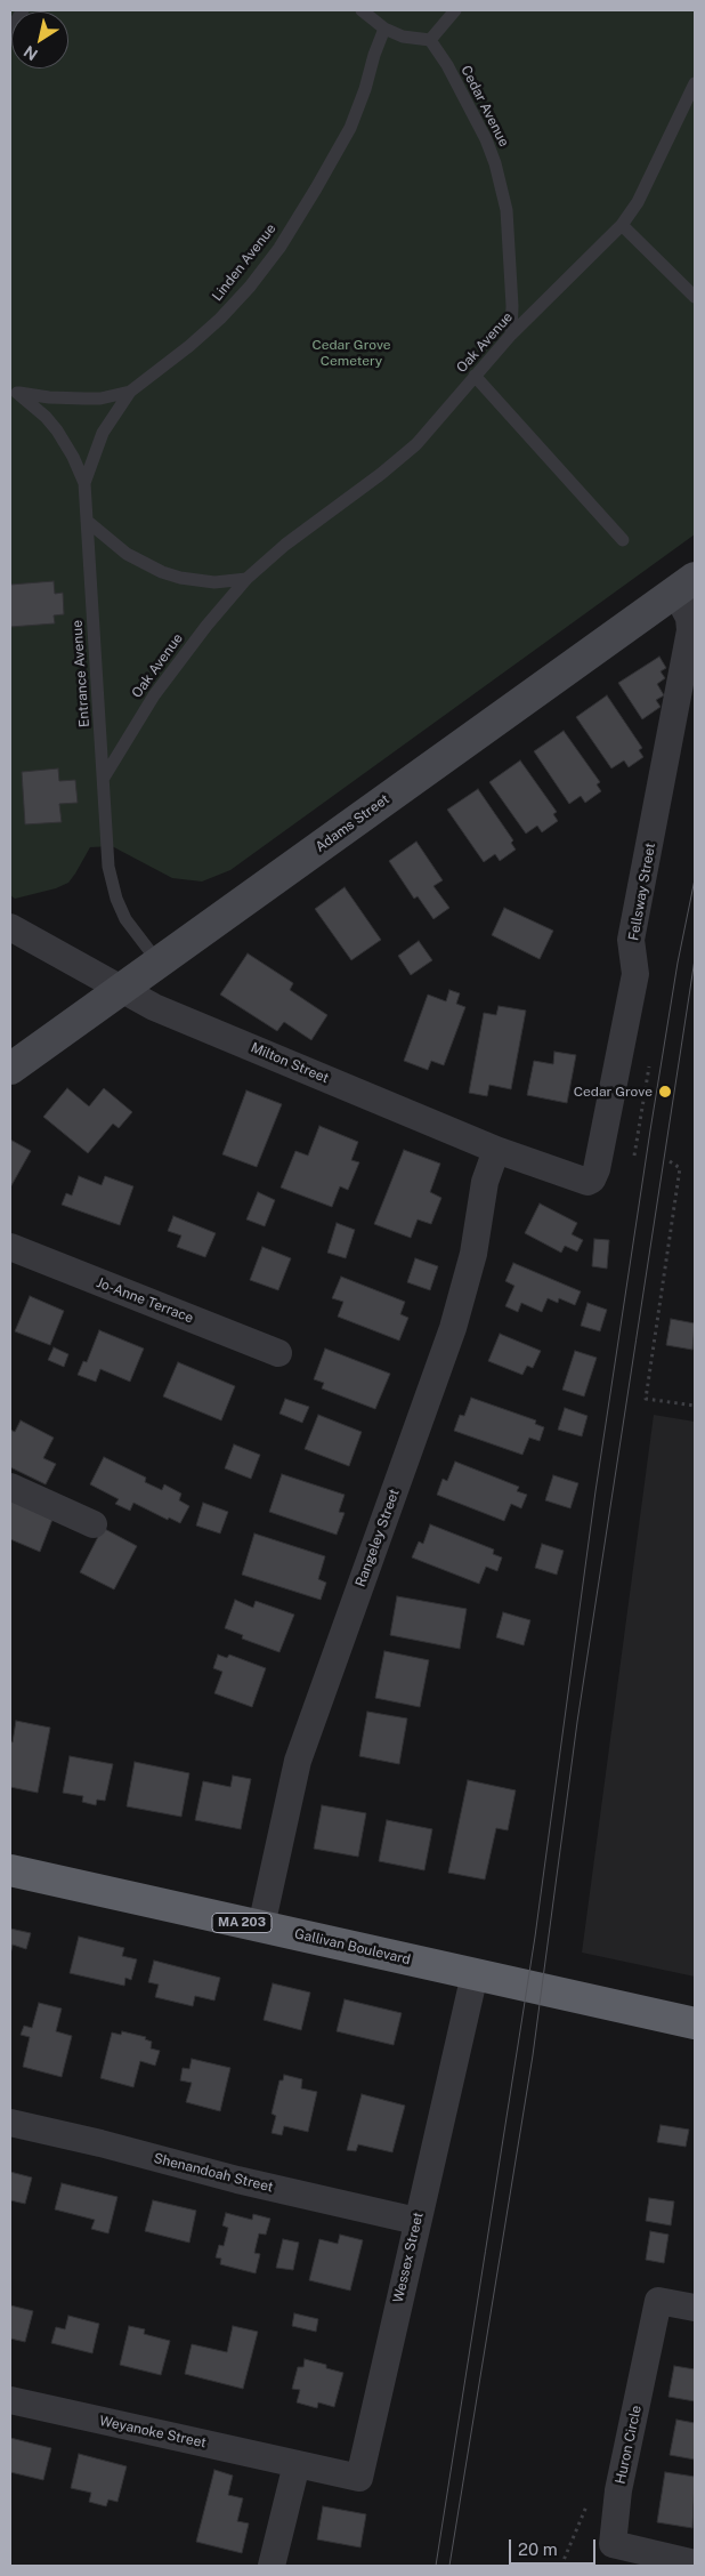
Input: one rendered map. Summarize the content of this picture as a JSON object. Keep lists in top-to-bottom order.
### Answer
{
  "streets": {
    "highway": ["MA 203", "Gallivan Boulevard"],
    "main road": ["Adams Street"],
    "street": [
      "Fellsway Street",
      "Milton Street",
      "Jo-Anne Terrace",
      "Rangeley Street",
      "Shenandoah Street",
      "Wessex Street",
      "Weyanoke Street",
      "Huron Circle"
    ],
    "lane": [
      "Cedar Avenue",
      "Linden Avenue",
      "Oak Avenue",
      "Entrance Avenue"
    ]
  },
  "crossings": [
    ["Cedar Avenue", "Oak Avenue"],
    ["Linden Avenue", "Entrance Avenue"],
    ["Oak Avenue", "Entrance Avenue"],
    ["Entrance Avenue", "Adams Street"],
    ["Adams Street", "Fellsway Street"],
    ["Adams Street", "Milton Street"],
    ["Fellsway Street", "Milton Street"],
    ["Milton Street", "Rangeley Street"],
    ["Rangeley Street", "Gallivan Boulevard"],
    ["Gallivan Boulevard", "Wessex Street"],
    ["Shenandoah Street", "Wessex Street"],
    ["Wessex Street", "Weyanoke Street"]
  ],
  "parks": ["Cedar Grove Cemetery"],
  "places": ["Cedar Grove"],
  "scale_bar": "20 m",
  "north": "bottom left"
}
